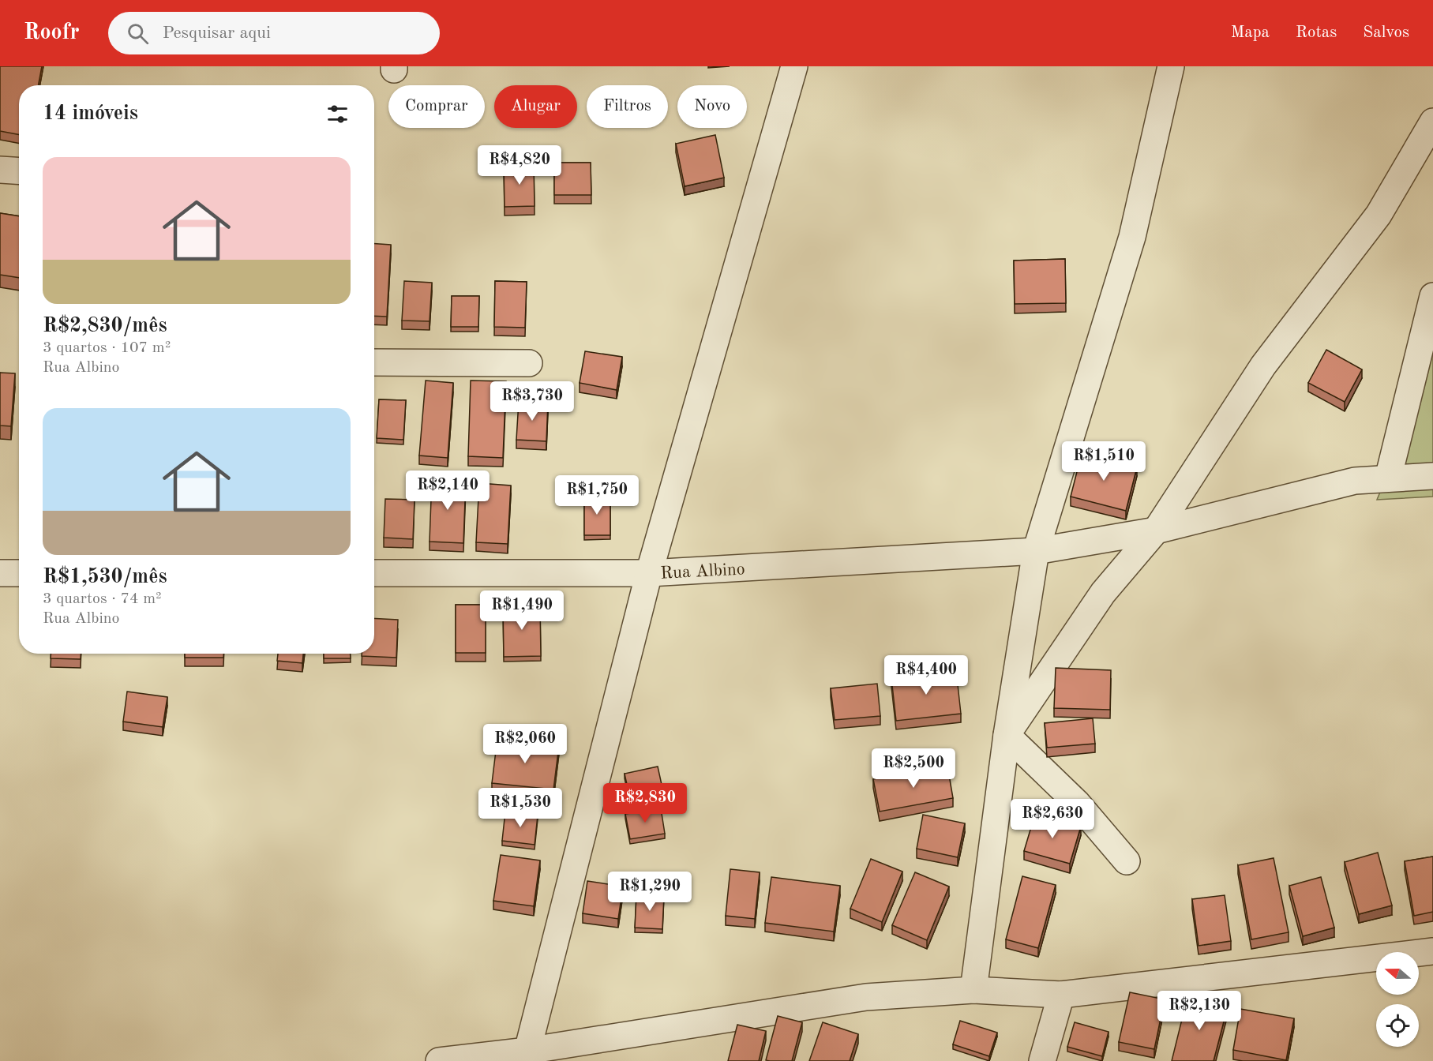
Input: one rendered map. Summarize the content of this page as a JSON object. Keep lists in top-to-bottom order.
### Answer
{
  "streets": {
    "street": ["Rua Albino"]
  },
  "north": "left",
  "page": {
    "header": "Roofr",
    "search": "Pesquisar aqui",
    "nav": ["Mapa", "Rotas", "Salvos"],
    "chip": [
      "Comprar",
      "Alugar",
      "Filtros",
      "Novo"
    ],
    "heading": "14 imóveis",
    "list": [
      {
        "name": "R$2,830/mês",
        "note": "3 quartos · 107 m² · Rua Albino"
      },
      {
        "name": "R$1,530/mês",
        "note": "3 quartos · 74 m² · Rua Albino"
      }
    ],
    "price": [
      "R$4,820",
      "R$3,730",
      "R$1,510",
      "R$2,140",
      "R$1,750",
      "R$1,490",
      "R$4,400",
      "R$2,060",
      "R$2,500",
      "R$2,830",
      "R$1,530",
      "R$2,630",
      "R$1,290",
      "R$2,130"
    ]
  }
}
